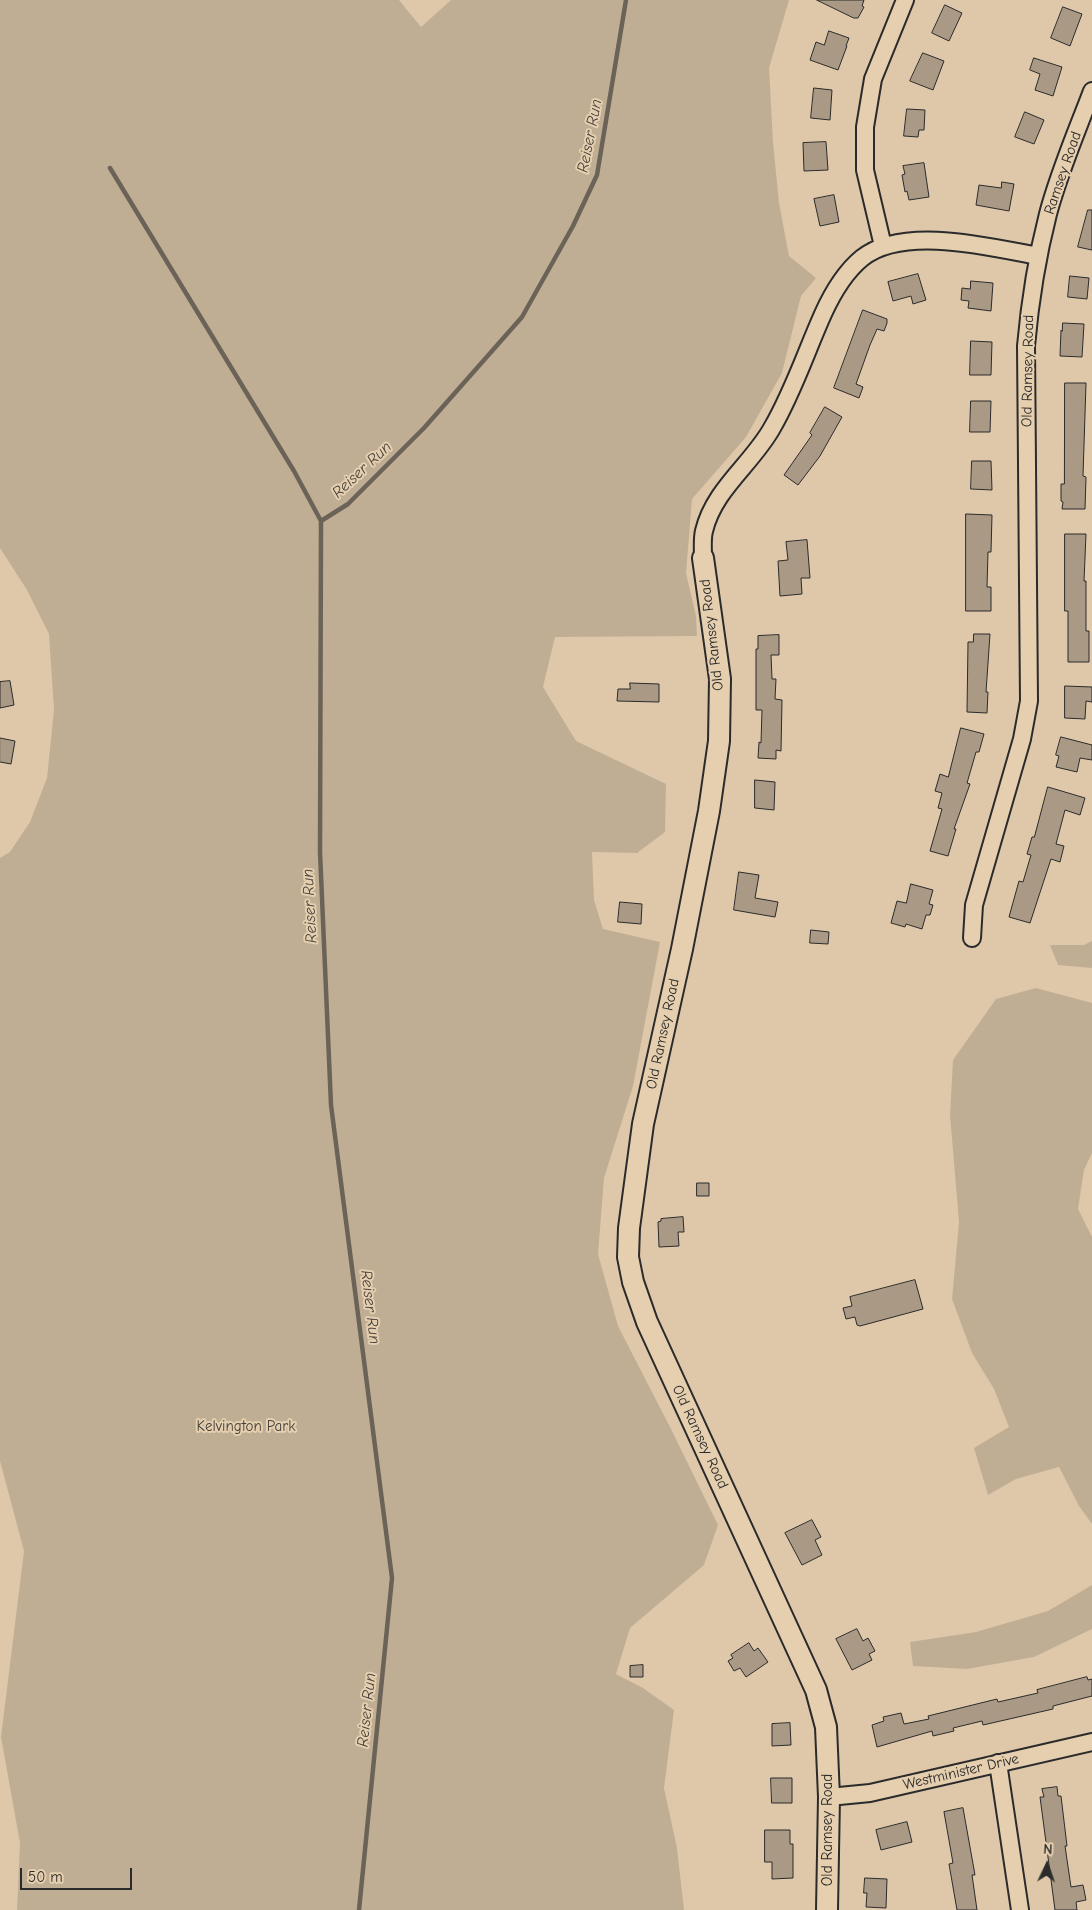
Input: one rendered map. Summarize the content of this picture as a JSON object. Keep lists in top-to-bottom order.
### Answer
{
  "streets": {
    "street": ["Ramsey Road", "Old Ramsey Road", "Westminister Drive"]
  },
  "crossings": [
    ["Ramsey Road", "Old Ramsey Road"],
    ["Old Ramsey Road", "Westminister Drive"]
  ],
  "water": ["Reiser Run"],
  "parks": ["Kelvington Park"],
  "scale_bar": "50 m",
  "north": "top"
}
